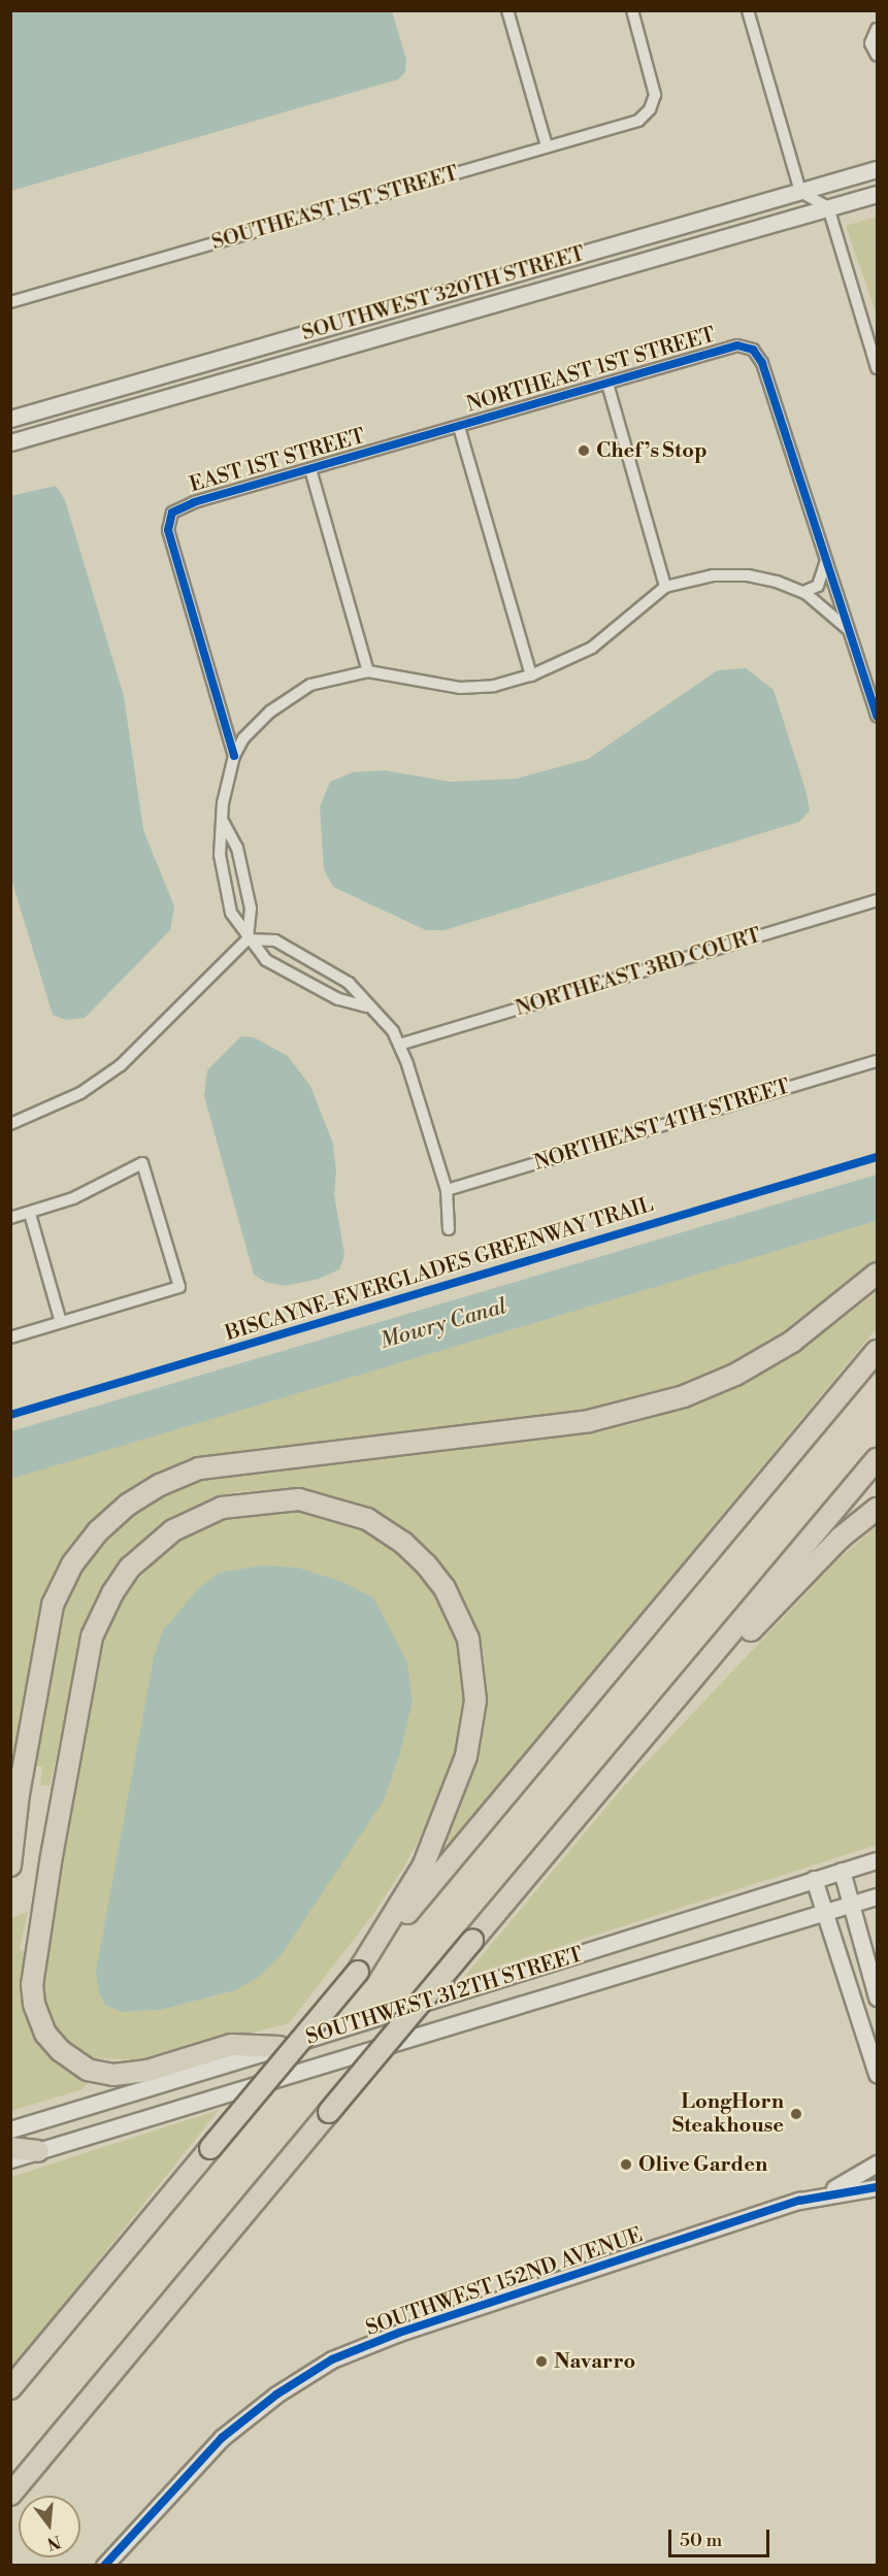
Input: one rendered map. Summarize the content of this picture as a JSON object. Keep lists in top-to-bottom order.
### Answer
{
  "streets": {
    "street": [
      "SOUTHEAST 1ST STREET",
      "SOUTHWEST 320TH STREET",
      "NORTHEAST 1ST STREET",
      "EAST 1ST STREET",
      "NORTHEAST 3RD COURT",
      "NORTHEAST 4TH STREET",
      "SOUTHWEST 312TH STREET",
      "SOUTHWEST 152ND AVENUE"
    ],
    "cycle path": ["BISCAYNE-EVERGLADES GREENWAY TRAIL"]
  },
  "crossings": [
    ["NORTHEAST 1ST STREET", "EAST 1ST STREET"]
  ],
  "water": ["Mowry Canal"],
  "places": [
    "Chef’s Stop",
    "LongHorn Steakhouse",
    "Olive Garden",
    "Navarro"
  ],
  "scale_bar": "50 m",
  "north": "bottom"
}
